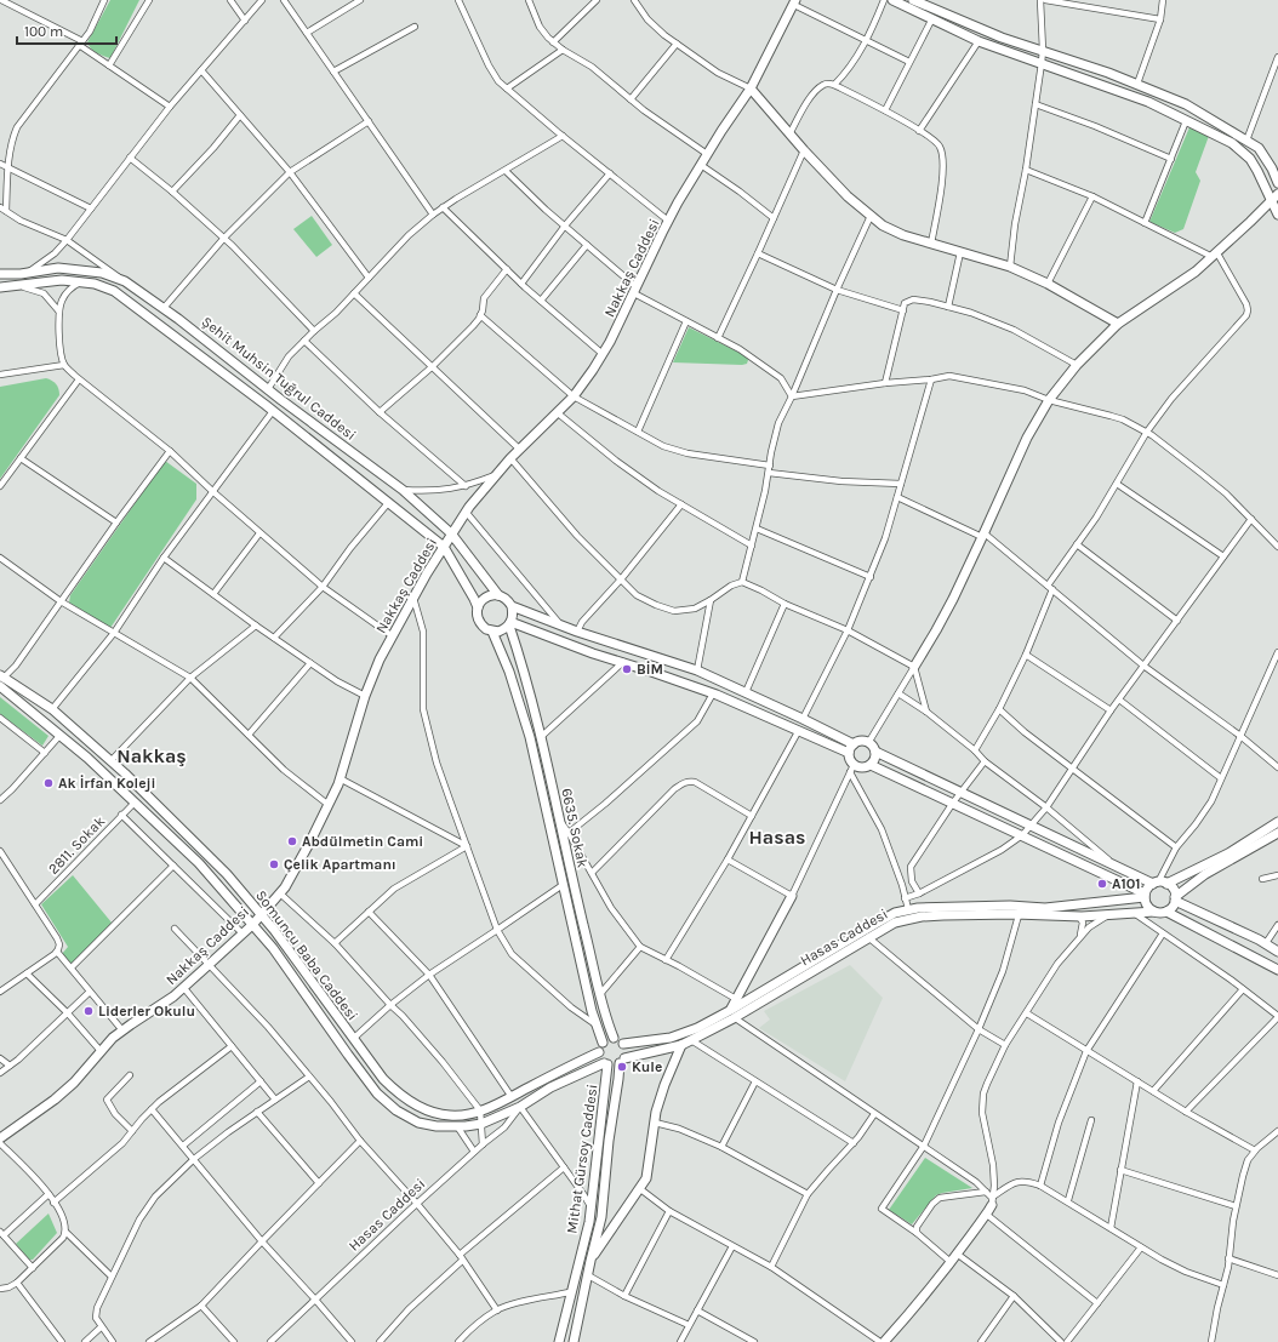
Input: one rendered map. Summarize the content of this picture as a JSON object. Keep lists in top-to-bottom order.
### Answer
{
  "streets": {
    "main road": [
      "Nakkaş Caddesi",
      "Şehit Muhsin Tuğrul Caddesi",
      "6635. Sokak",
      "Hasas Caddesi",
      "Somuncu Baba Caddesi",
      "Mithat Gürsoy Caddesi"
    ],
    "street": ["2811. Sokak"]
  },
  "crossings": [
    ["Nakkaş Caddesi", "Şehit Muhsin Tuğrul Caddesi"],
    ["Nakkaş Caddesi", "Somuncu Baba Caddesi"],
    ["Şehit Muhsin Tuğrul Caddesi", "6635. Sokak"],
    ["6635. Sokak", "Hasas Caddesi"],
    ["6635. Sokak", "Somuncu Baba Caddesi"],
    ["6635. Sokak", "Mithat Gürsoy Caddesi"],
    ["2811. Sokak", "Somuncu Baba Caddesi"],
    ["Hasas Caddesi", "Somuncu Baba Caddesi"],
    ["Hasas Caddesi", "Mithat Gürsoy Caddesi"],
    ["Somuncu Baba Caddesi", "Mithat Gürsoy Caddesi"]
  ],
  "districts": ["Nakkaş", "Hasas"],
  "places": [
    "BİM",
    "Ak İrfan Koleji",
    "Abdülmetin Cami",
    "Çelik Apartmanı",
    "A101",
    "Liderler Okulu",
    "Kule"
  ],
  "scale_bar": "100 m"
}
